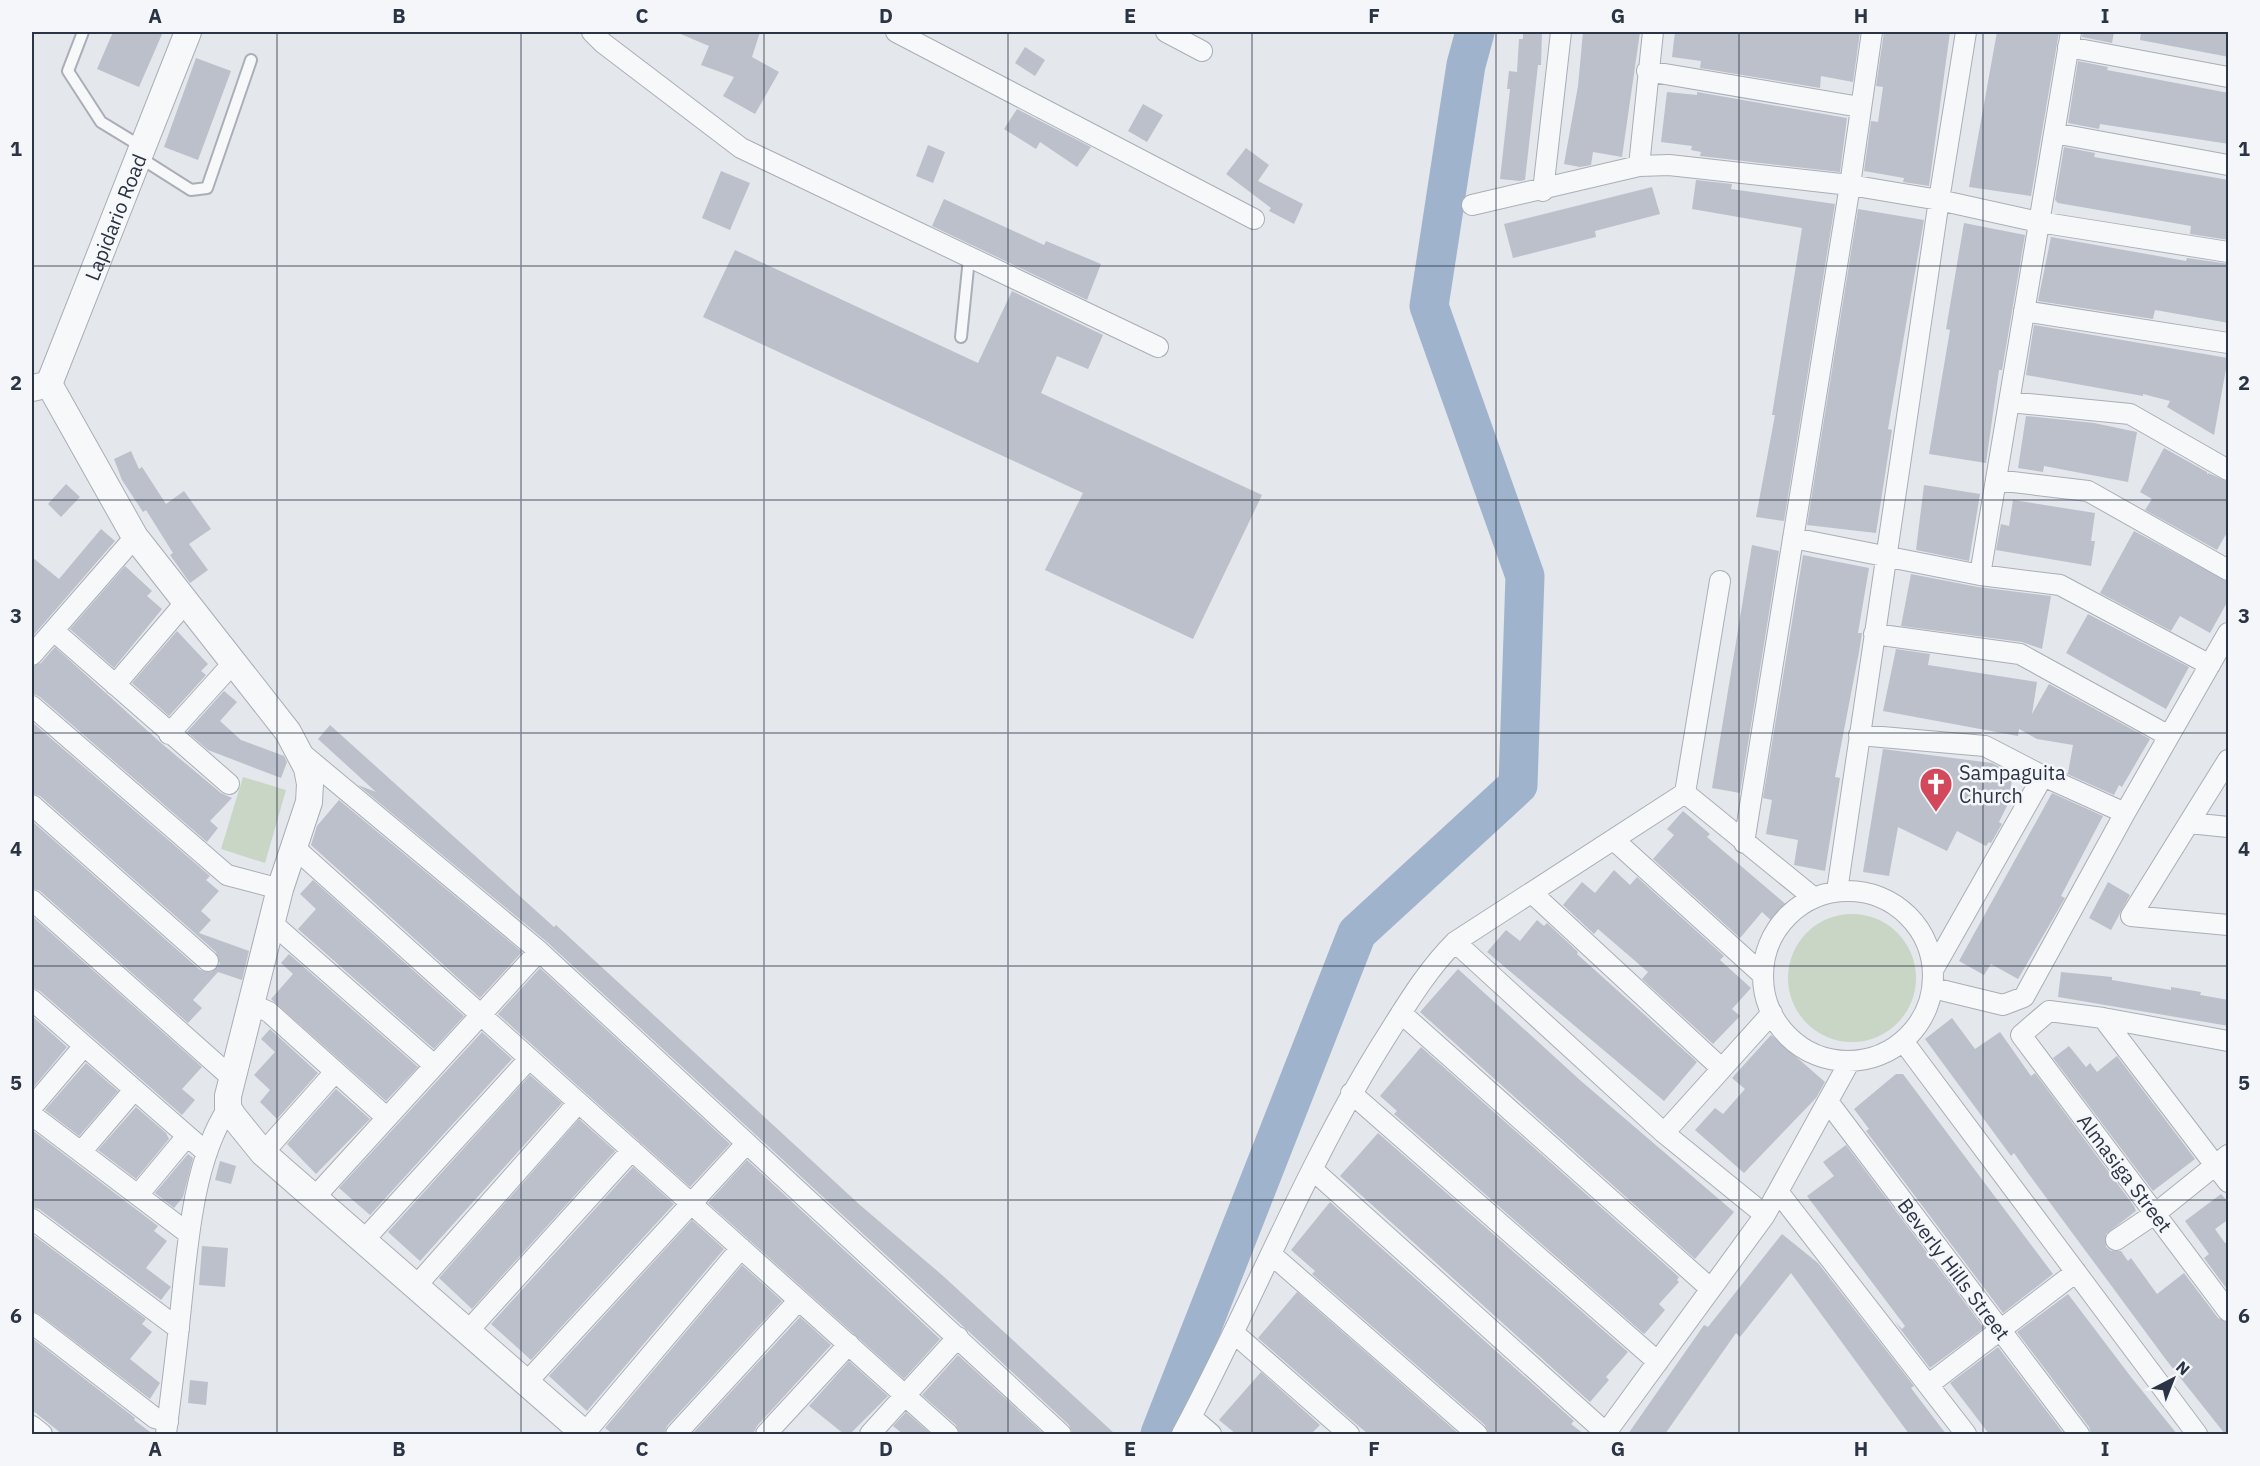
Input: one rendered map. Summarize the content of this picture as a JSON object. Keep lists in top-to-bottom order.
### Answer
{
  "streets": {
    "street": ["Lapidario Road", "Almasiga Street", "Beverly Hills Street"]
  },
  "places": {
    "church": ["Sampaguita Church"]
  },
  "north": "top right",
  "grid": {
    "columns": [
      "A",
      "B",
      "C",
      "D",
      "E",
      "F",
      "G",
      "H",
      "I"
    ],
    "rows": [
      "1",
      "2",
      "3",
      "4",
      "5",
      "6"
    ]
  }
}
